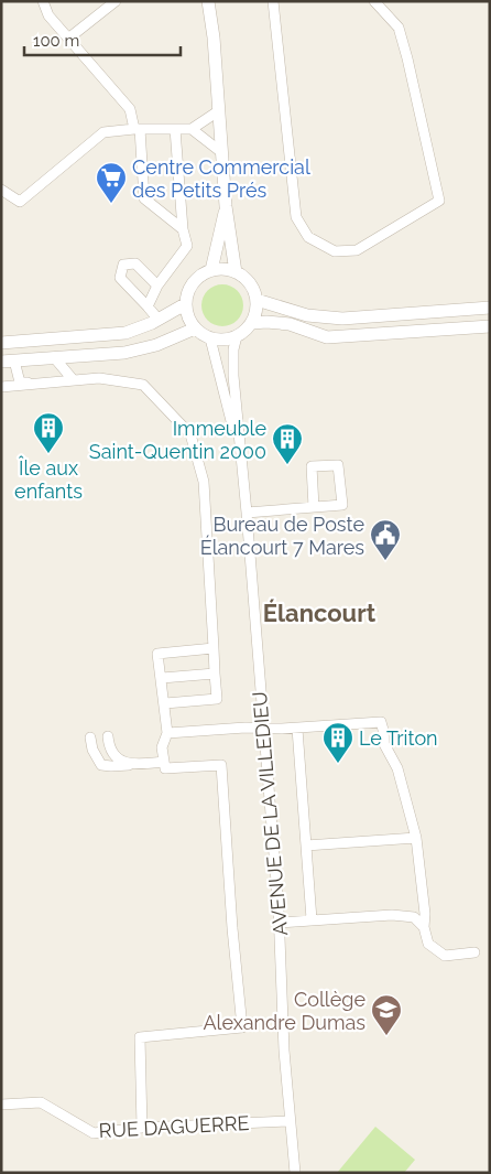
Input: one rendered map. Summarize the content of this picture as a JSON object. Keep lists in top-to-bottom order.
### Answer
{
  "streets": {
    "street": ["AVENUE DE LA VILLEDIEU", "RUE DAGUERRE"]
  },
  "crossings": [
    ["AVENUE DE LA VILLEDIEU", "RUE DAGUERRE"]
  ],
  "districts": ["Élancourt"],
  "places": {
    "supermarket": ["Centre Commercial des Petits Prés"],
    "building": ["Île aux enfants", "Immeuble Saint-Quentin 2000", "Le Triton"],
    "public building": ["Bureau de Poste Élancourt 7 Mares"],
    "school or university": ["Collège Alexandre Dumas"]
  },
  "scale_bar": "100 m"
}
